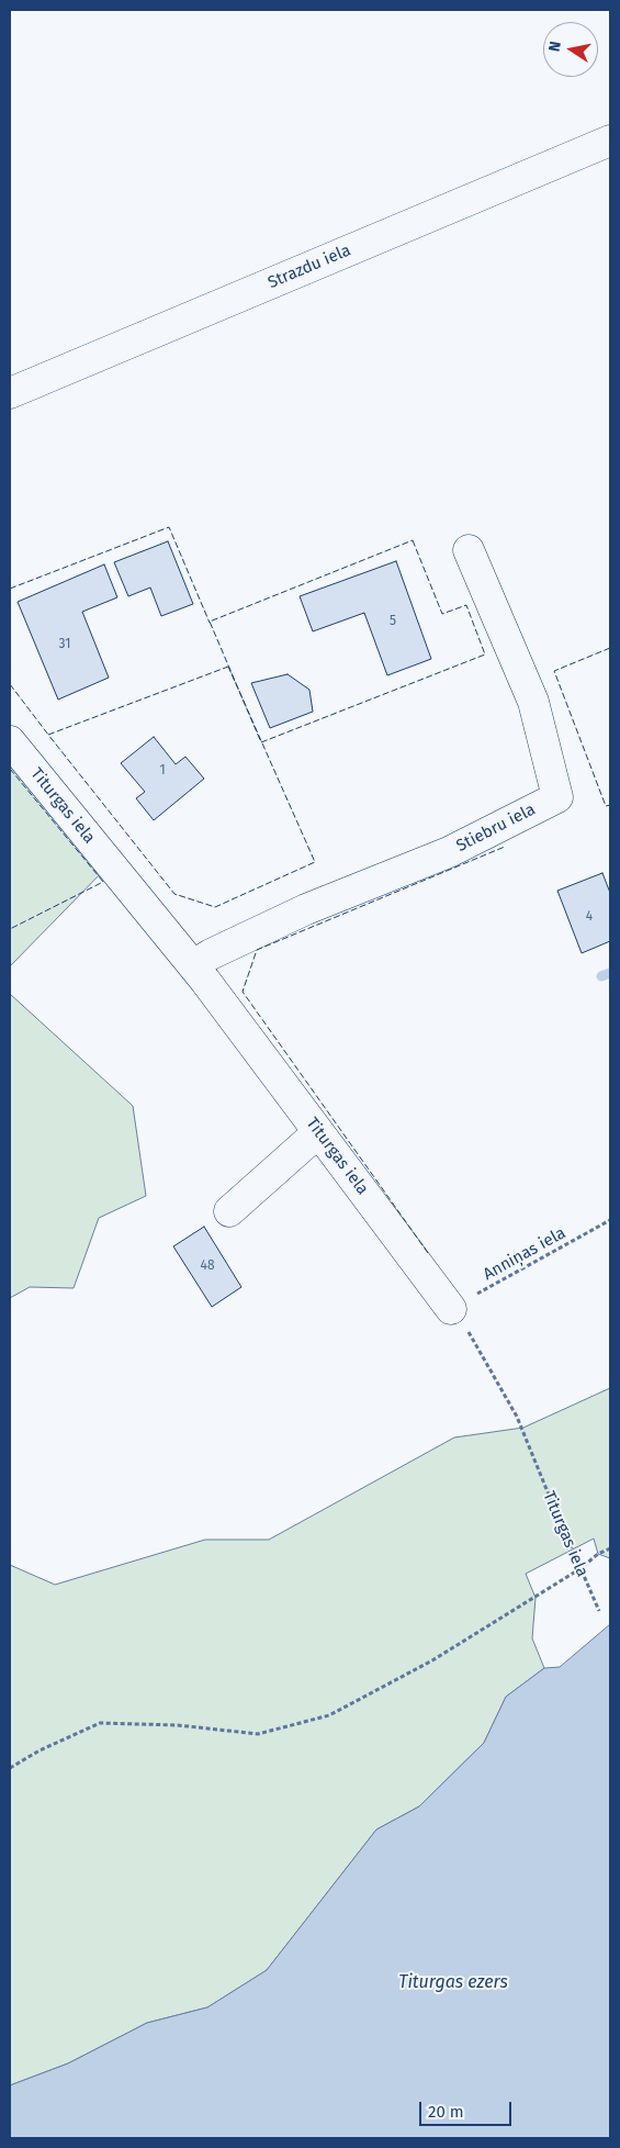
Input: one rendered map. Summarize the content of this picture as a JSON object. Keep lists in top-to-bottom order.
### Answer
{
  "streets": {
    "street": ["Strazdu iela", "Titurgas iela", "Stiebru iela"],
    "path": ["Anniņas iela"]
  },
  "crossings": [
    ["Titurgas iela", "Stiebru iela"],
    ["Titurgas iela", "Anniņas iela"]
  ],
  "water": ["Titurgas ezers"],
  "house_numbers": [
    "5",
    "31",
    "1",
    "4",
    "48"
  ],
  "scale_bar": "20 m",
  "north": "left"
}
